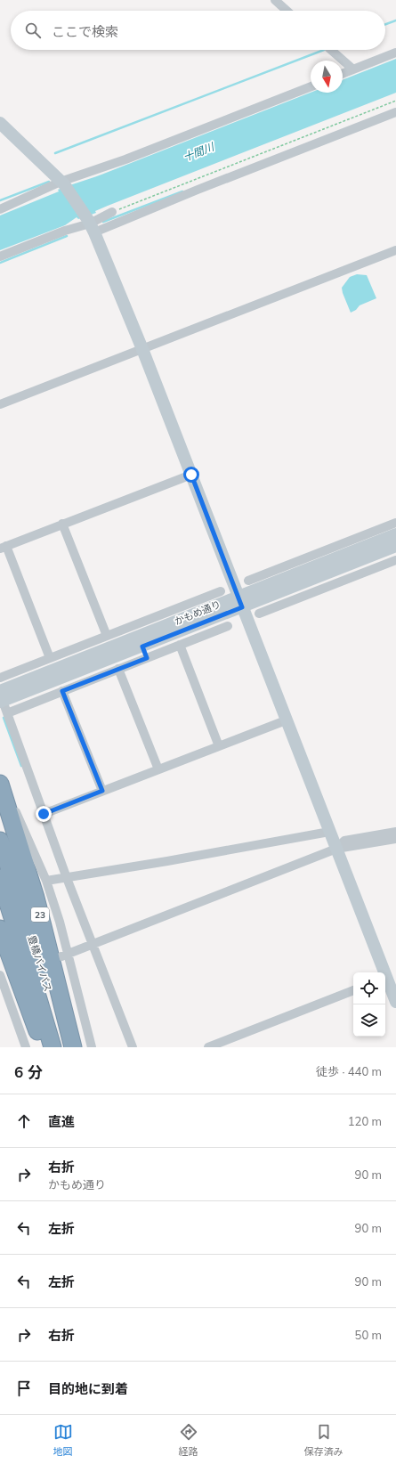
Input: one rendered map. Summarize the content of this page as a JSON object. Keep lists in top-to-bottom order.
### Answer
{
  "streets": {
    "highway": ["23", "豊橋バイパス"],
    "street": ["かもめ通り"]
  },
  "water": ["十間川"],
  "north": "bottom",
  "page": {
    "search": "ここで検索",
    "heading": ["6 分", "徒歩 · 440 m"],
    "list": [
      ["直進", "120 m"],
      ["右折", "かもめ通り", "90 m"],
      ["左折", "90 m"],
      ["左折", "90 m"],
      ["右折", "50 m"],
      "目的地に到着"
    ],
    "nav": ["地図", "経路", "保存済み"]
  }
}
